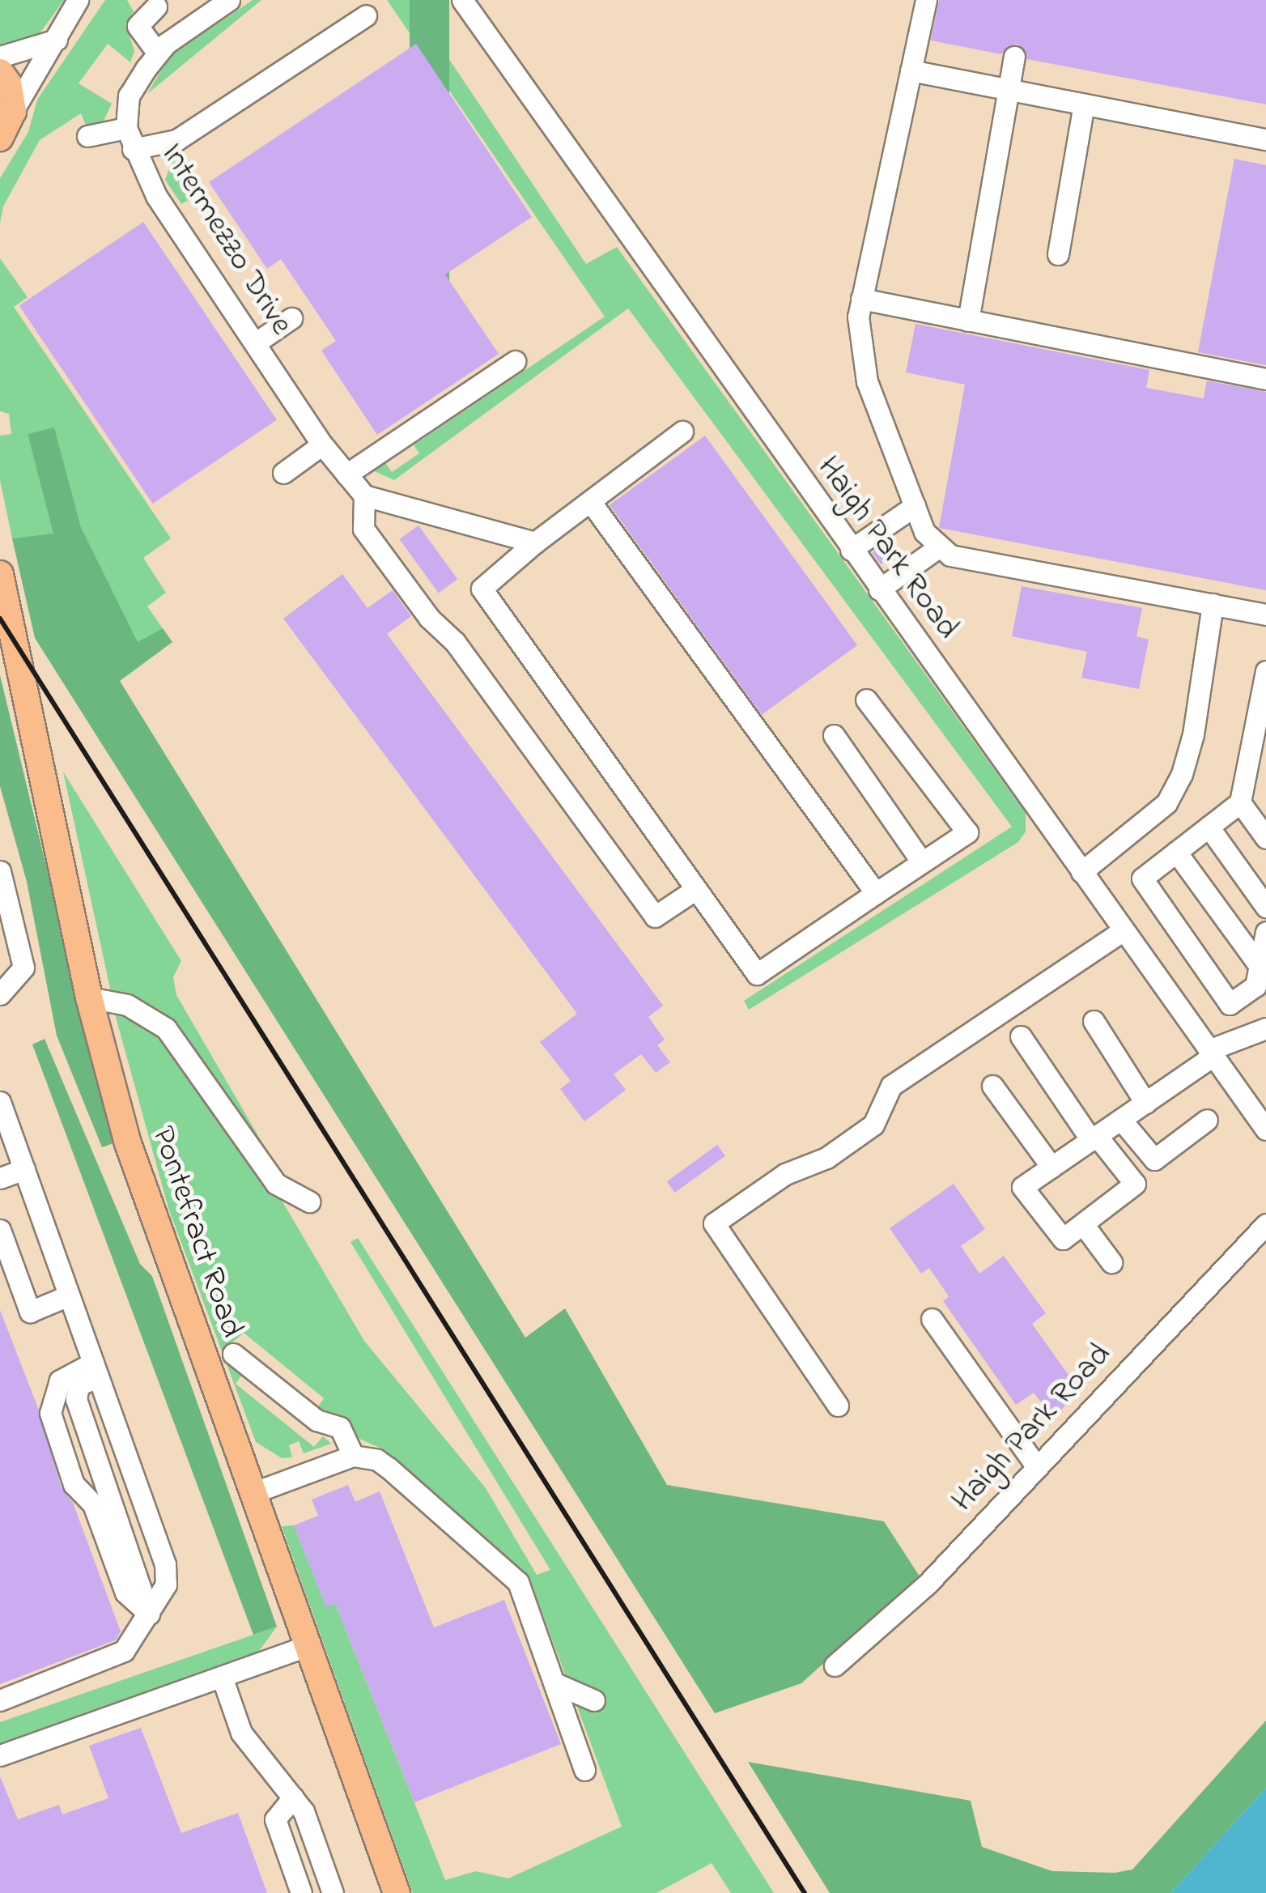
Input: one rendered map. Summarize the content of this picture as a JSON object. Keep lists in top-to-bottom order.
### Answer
{
  "streets": {
    "main road": ["Pontefract Road"],
    "street": ["Intermezzo Drive", "Haigh Park Road"]
  }
}
